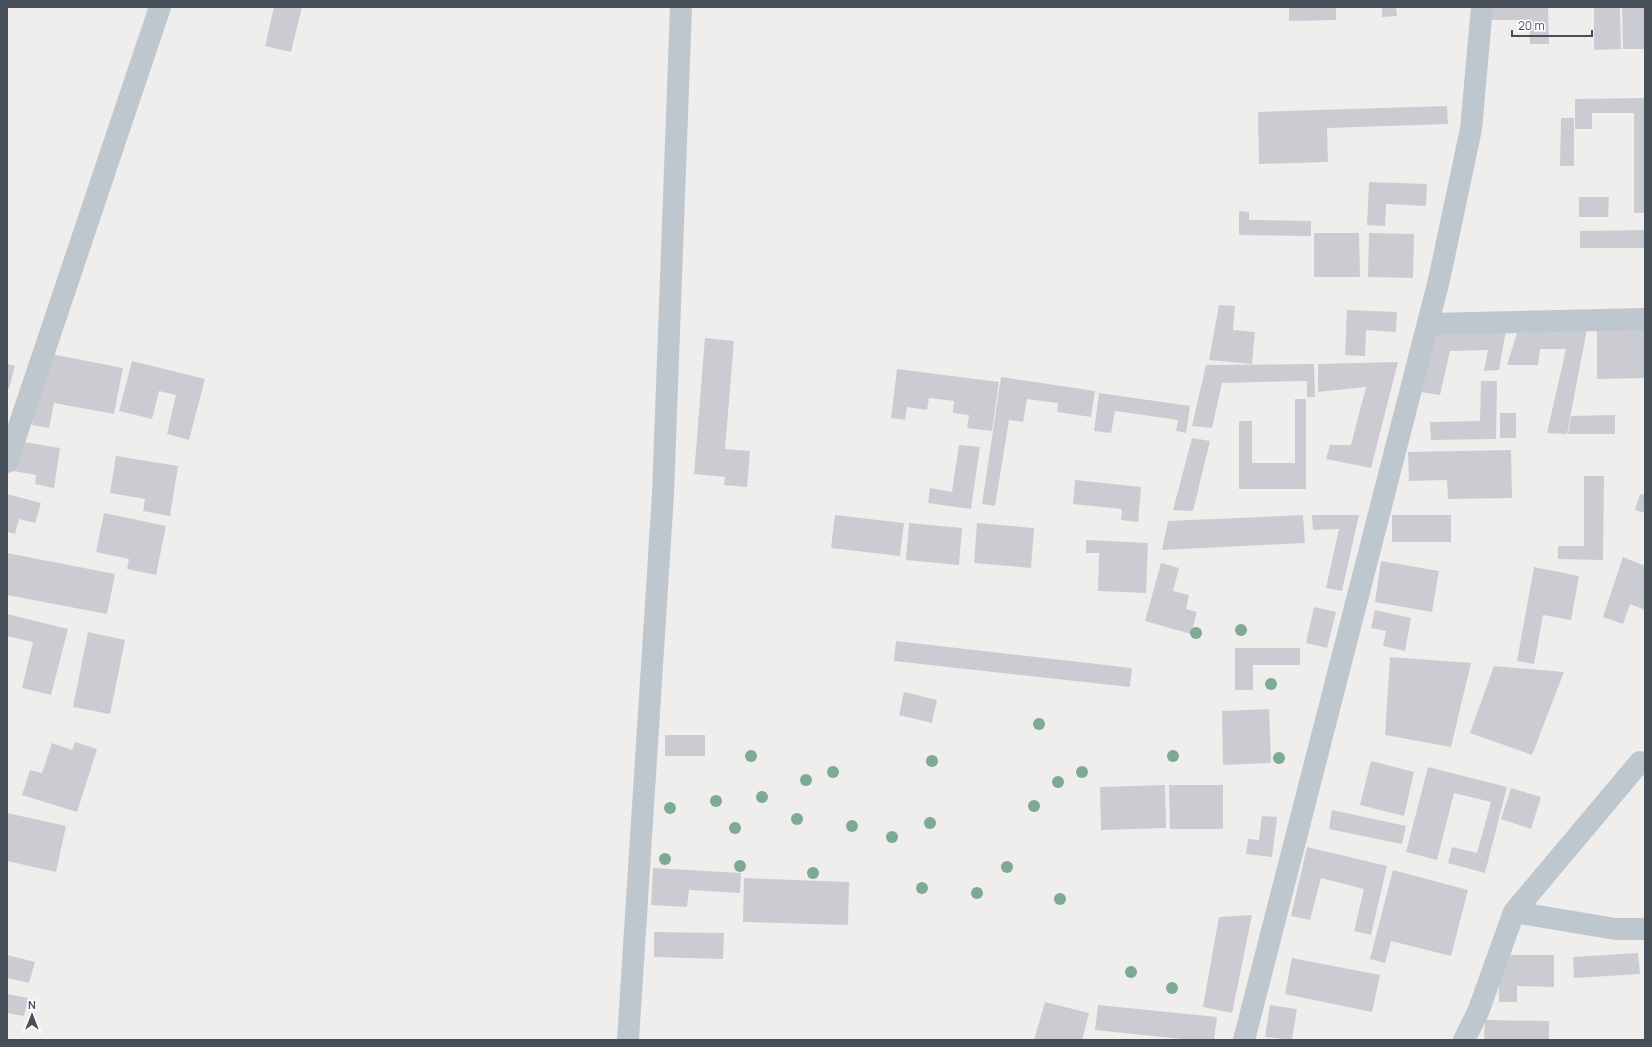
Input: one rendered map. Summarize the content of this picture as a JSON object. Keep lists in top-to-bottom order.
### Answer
{
  "scale_bar": "20 m",
  "north": "top"
}
